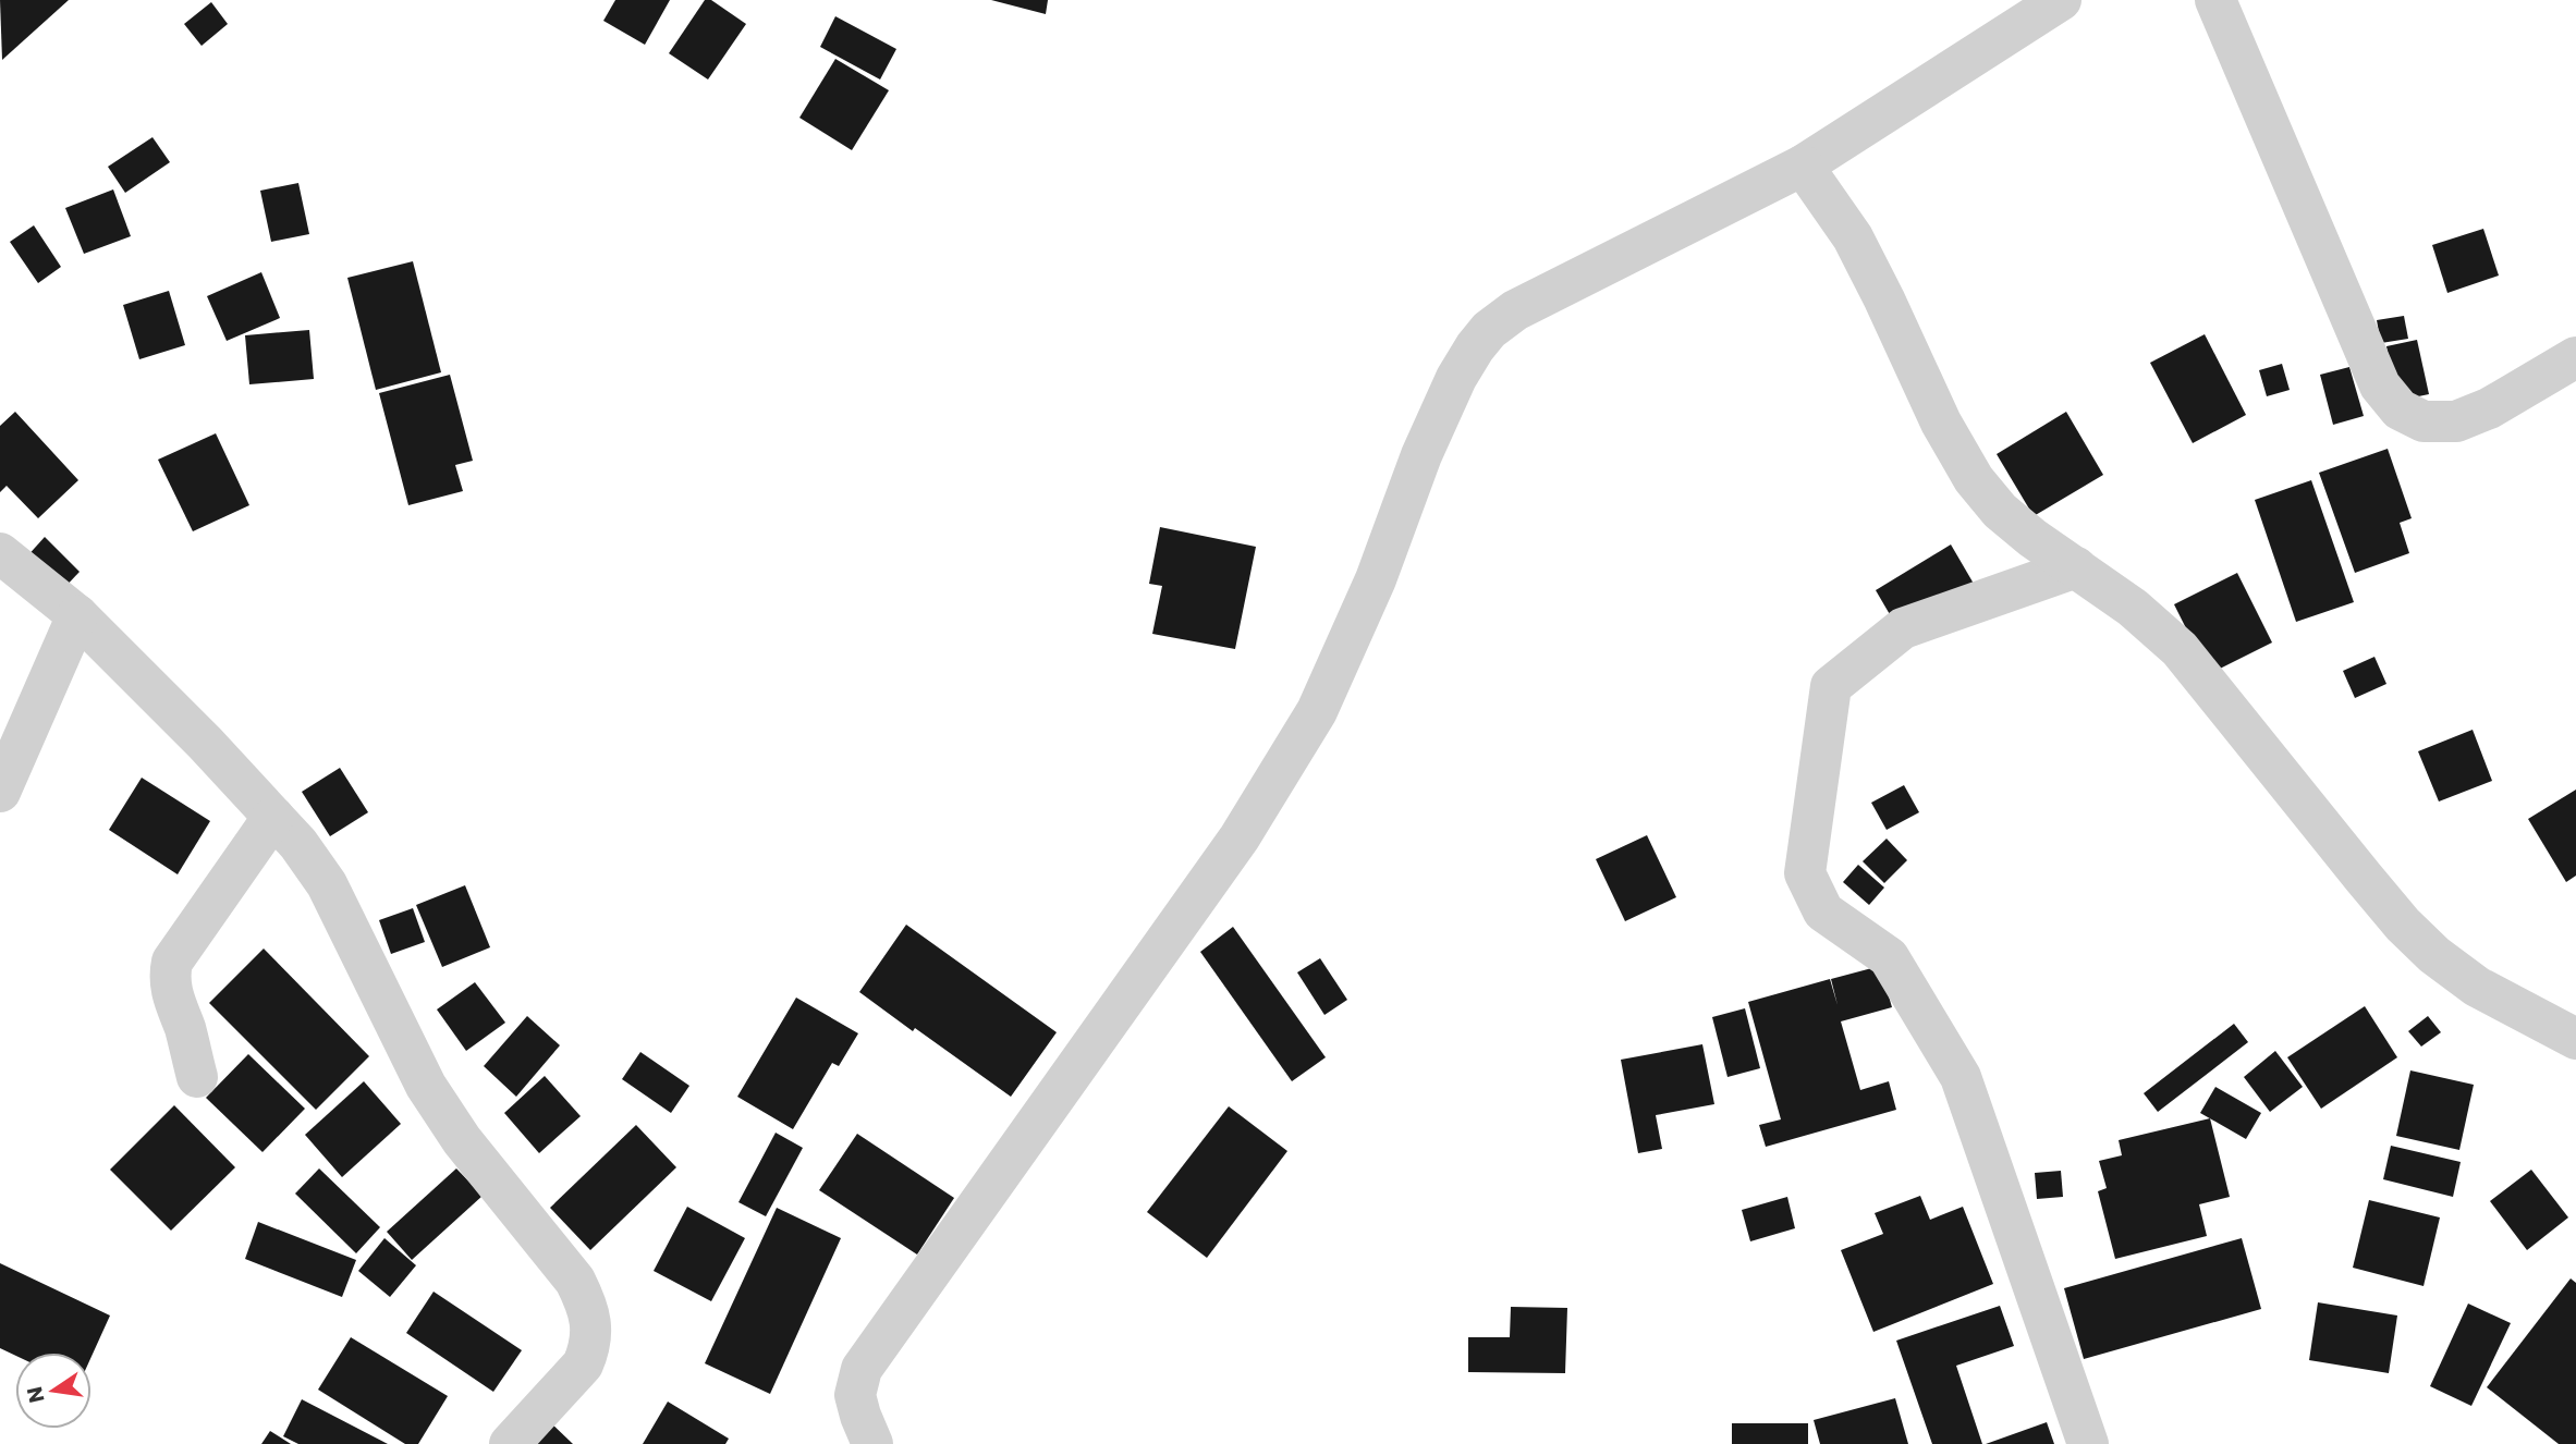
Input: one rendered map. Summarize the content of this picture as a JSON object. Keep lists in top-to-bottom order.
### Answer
{
  "north": "left"
}
